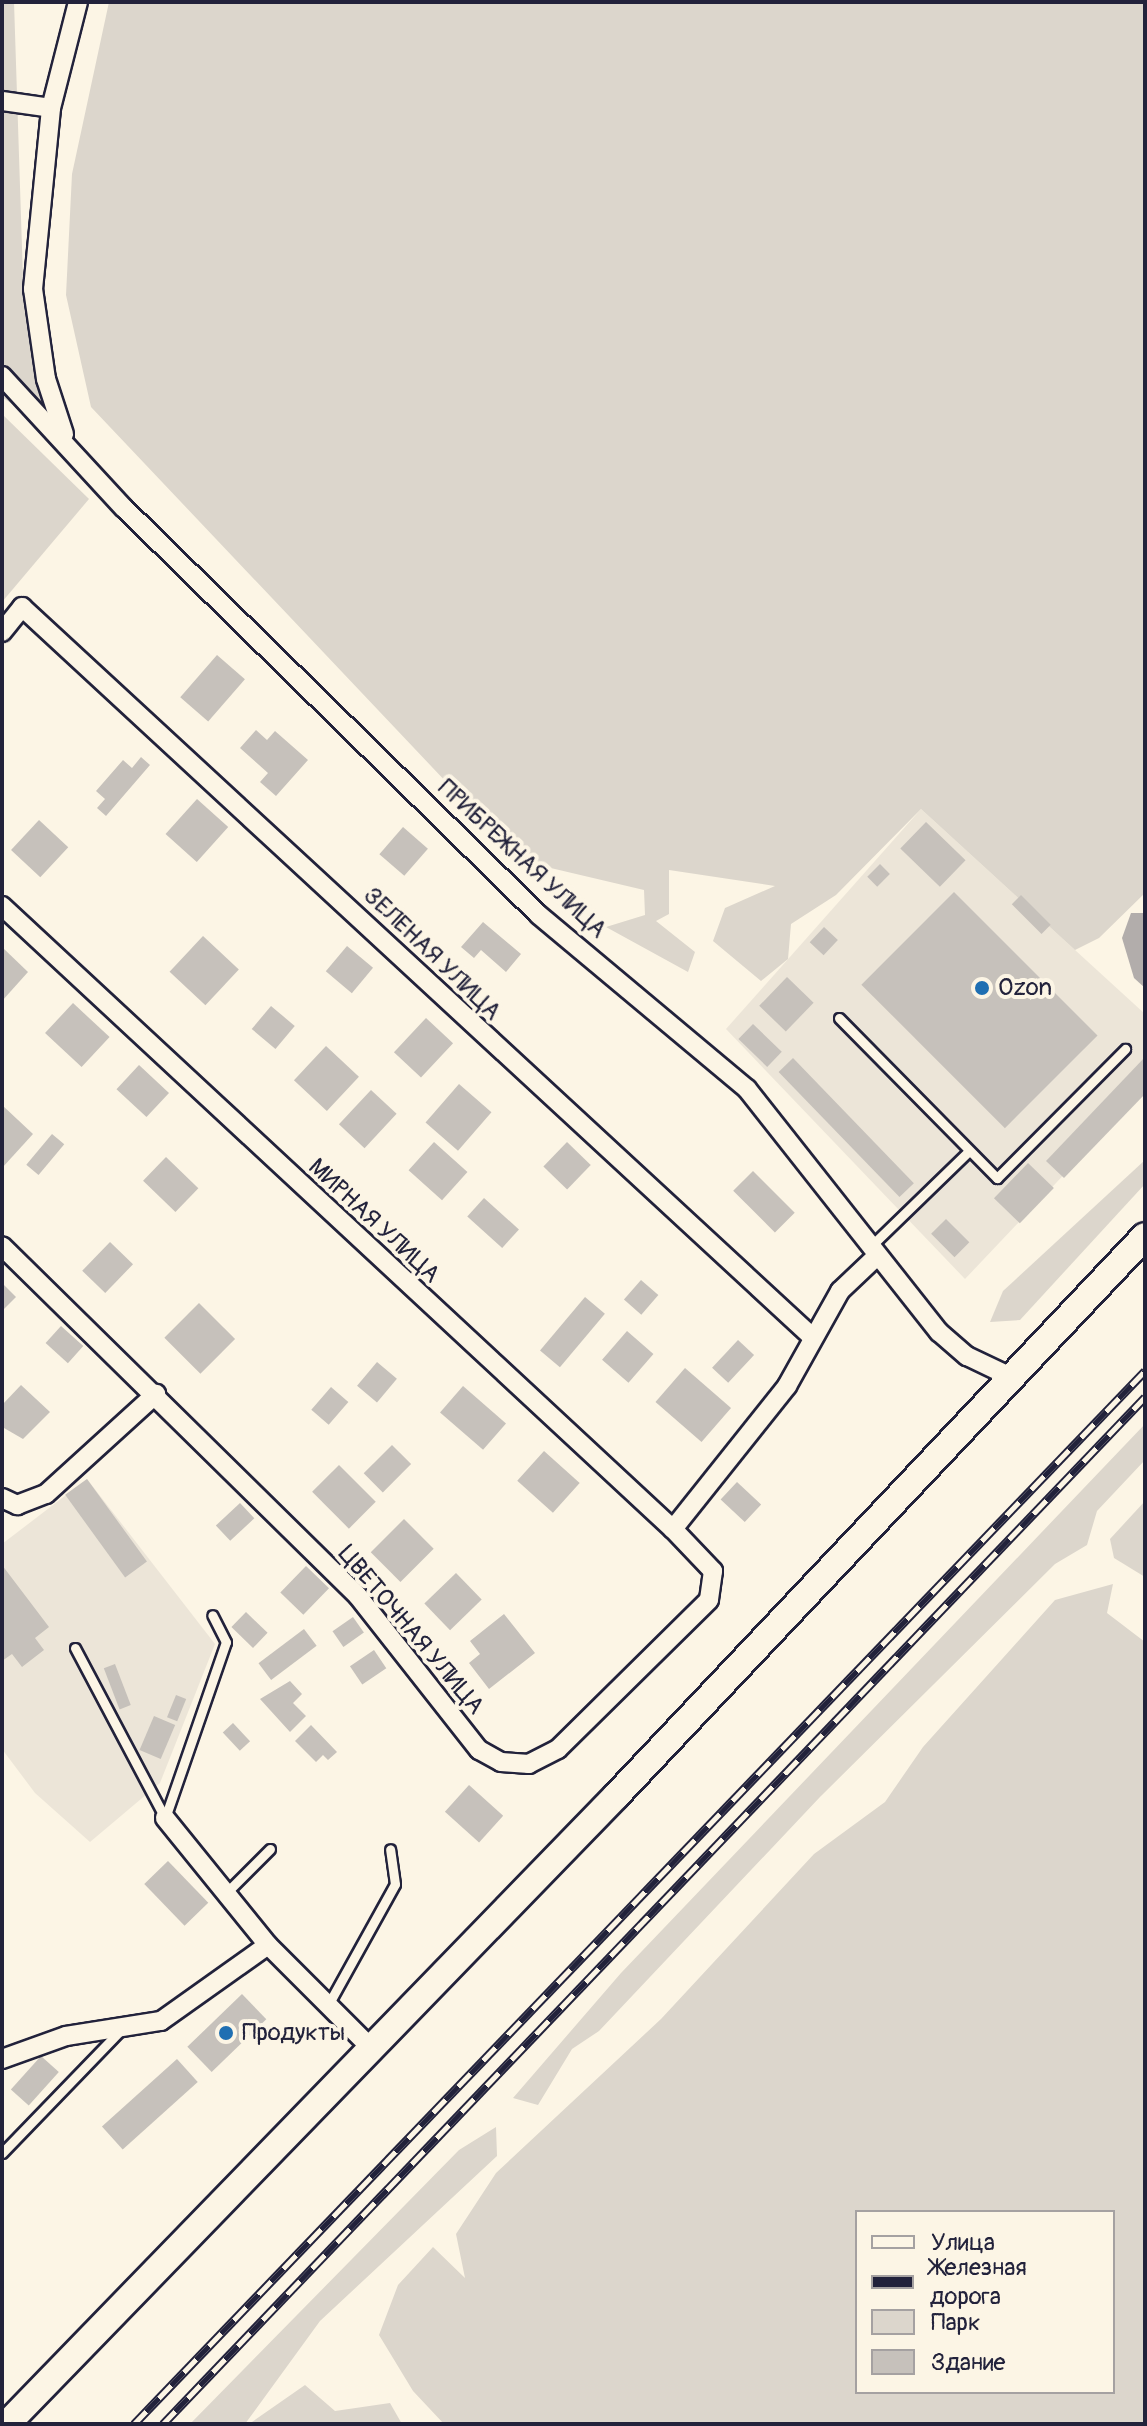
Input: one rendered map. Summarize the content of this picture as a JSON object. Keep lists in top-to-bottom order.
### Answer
{
  "streets": {
    "street": [
      "ПРИБРЕЖНАЯ УЛИЦА",
      "ЗЕЛЕНАЯ УЛИЦА",
      "МИРНАЯ УЛИЦА",
      "ЦВЕТОЧНАЯ УЛИЦА"
    ]
  },
  "crossings": [
    ["МИРНАЯ УЛИЦА", "ЦВЕТОЧНАЯ УЛИЦА"]
  ],
  "places": ["Ozon", "Продукты"],
  "legend": [
    "Улица",
    "Железная дорога",
    "Парк",
    "Здание"
  ]
}
